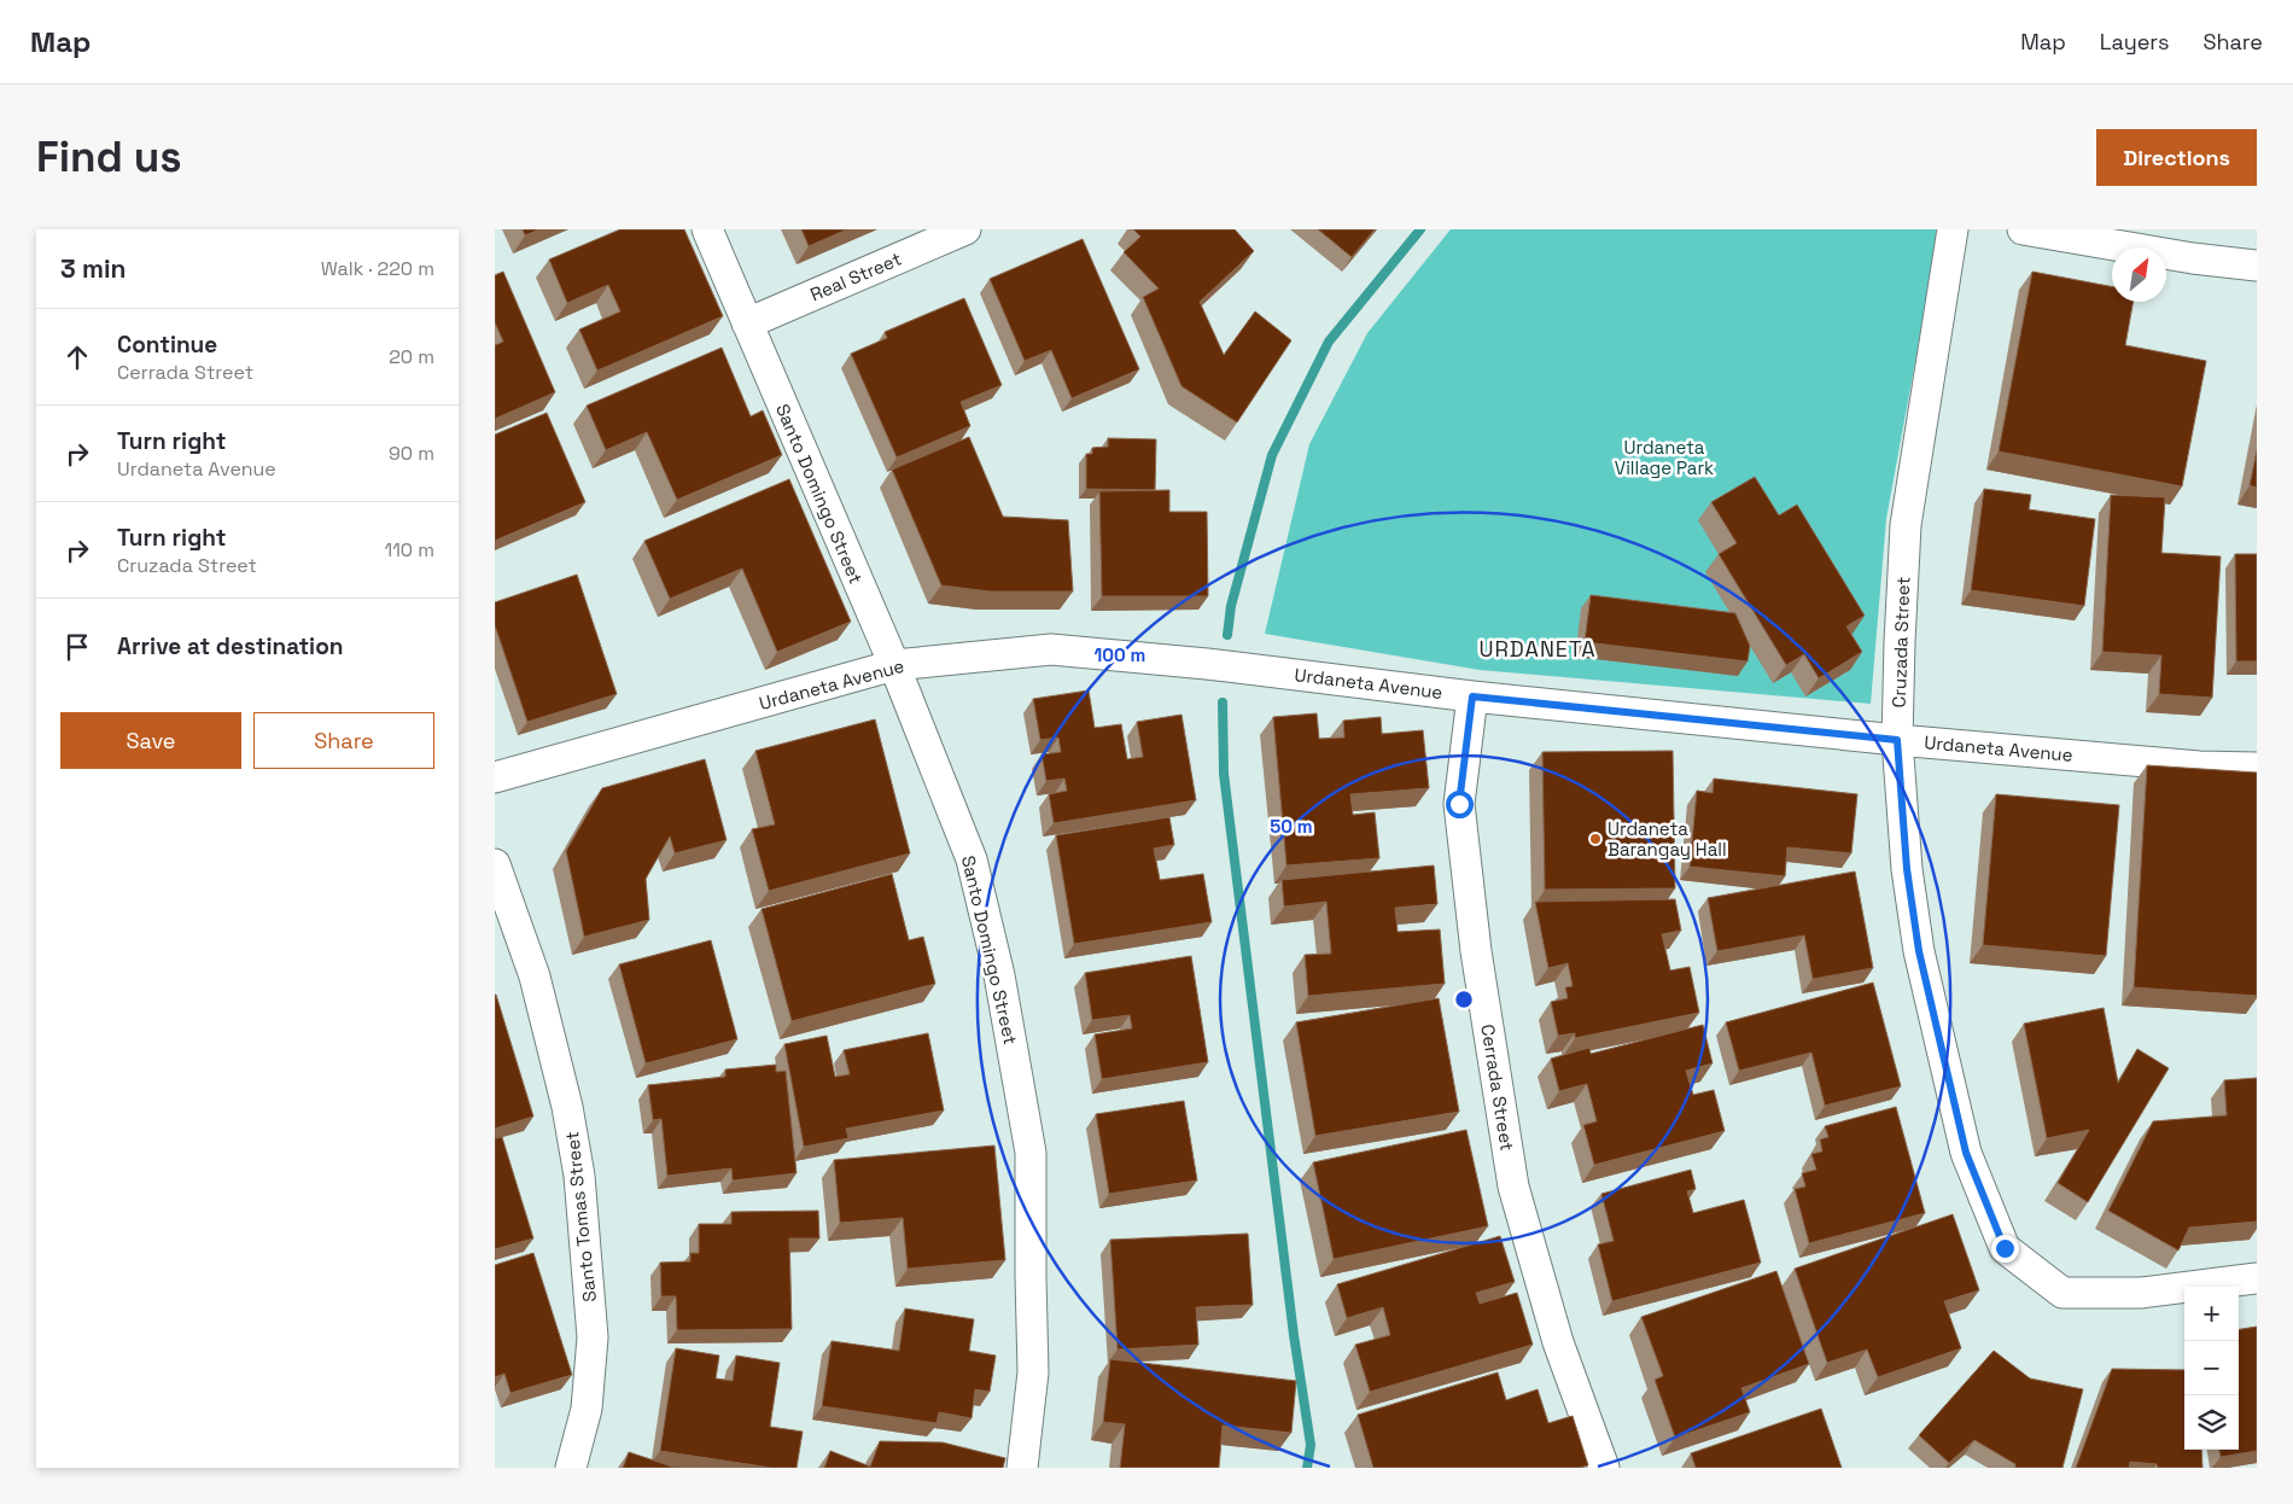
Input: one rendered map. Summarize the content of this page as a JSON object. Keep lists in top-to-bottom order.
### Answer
{
  "streets": {
    "street": [
      "Real Street",
      "Santo Domingo Street",
      "Cruzada Street",
      "Urdaneta Avenue",
      "Cerrada Street",
      "Santo Tomas Street"
    ]
  },
  "crossings": [
    ["Real Street", "Santo Domingo Street"],
    ["Santo Domingo Street", "Urdaneta Avenue"],
    ["Cruzada Street", "Urdaneta Avenue"],
    ["Urdaneta Avenue", "Cerrada Street"]
  ],
  "districts": ["URDANETA"],
  "parks": ["Urdaneta Village Park"],
  "places": ["Urdaneta Barangay Hall"],
  "north": "top right",
  "page": {
    "header": "Map",
    "nav": ["Map", "Layers", "Share"],
    "buttons": [
      "Directions",
      ["Save", "Share"]
    ],
    "title": "Find us",
    "heading": ["3 min", "Walk · 220 m"],
    "list": [
      ["Continue", "Cerrada Street", "20 m"],
      ["Turn right", "Urdaneta Avenue", "90 m"],
      ["Turn right", "Cruzada Street", "110 m"],
      "Arrive at destination"
    ],
    "map_buttons": ["+", "−"]
  },
  "rings": ["100 m", "50 m"]
}
